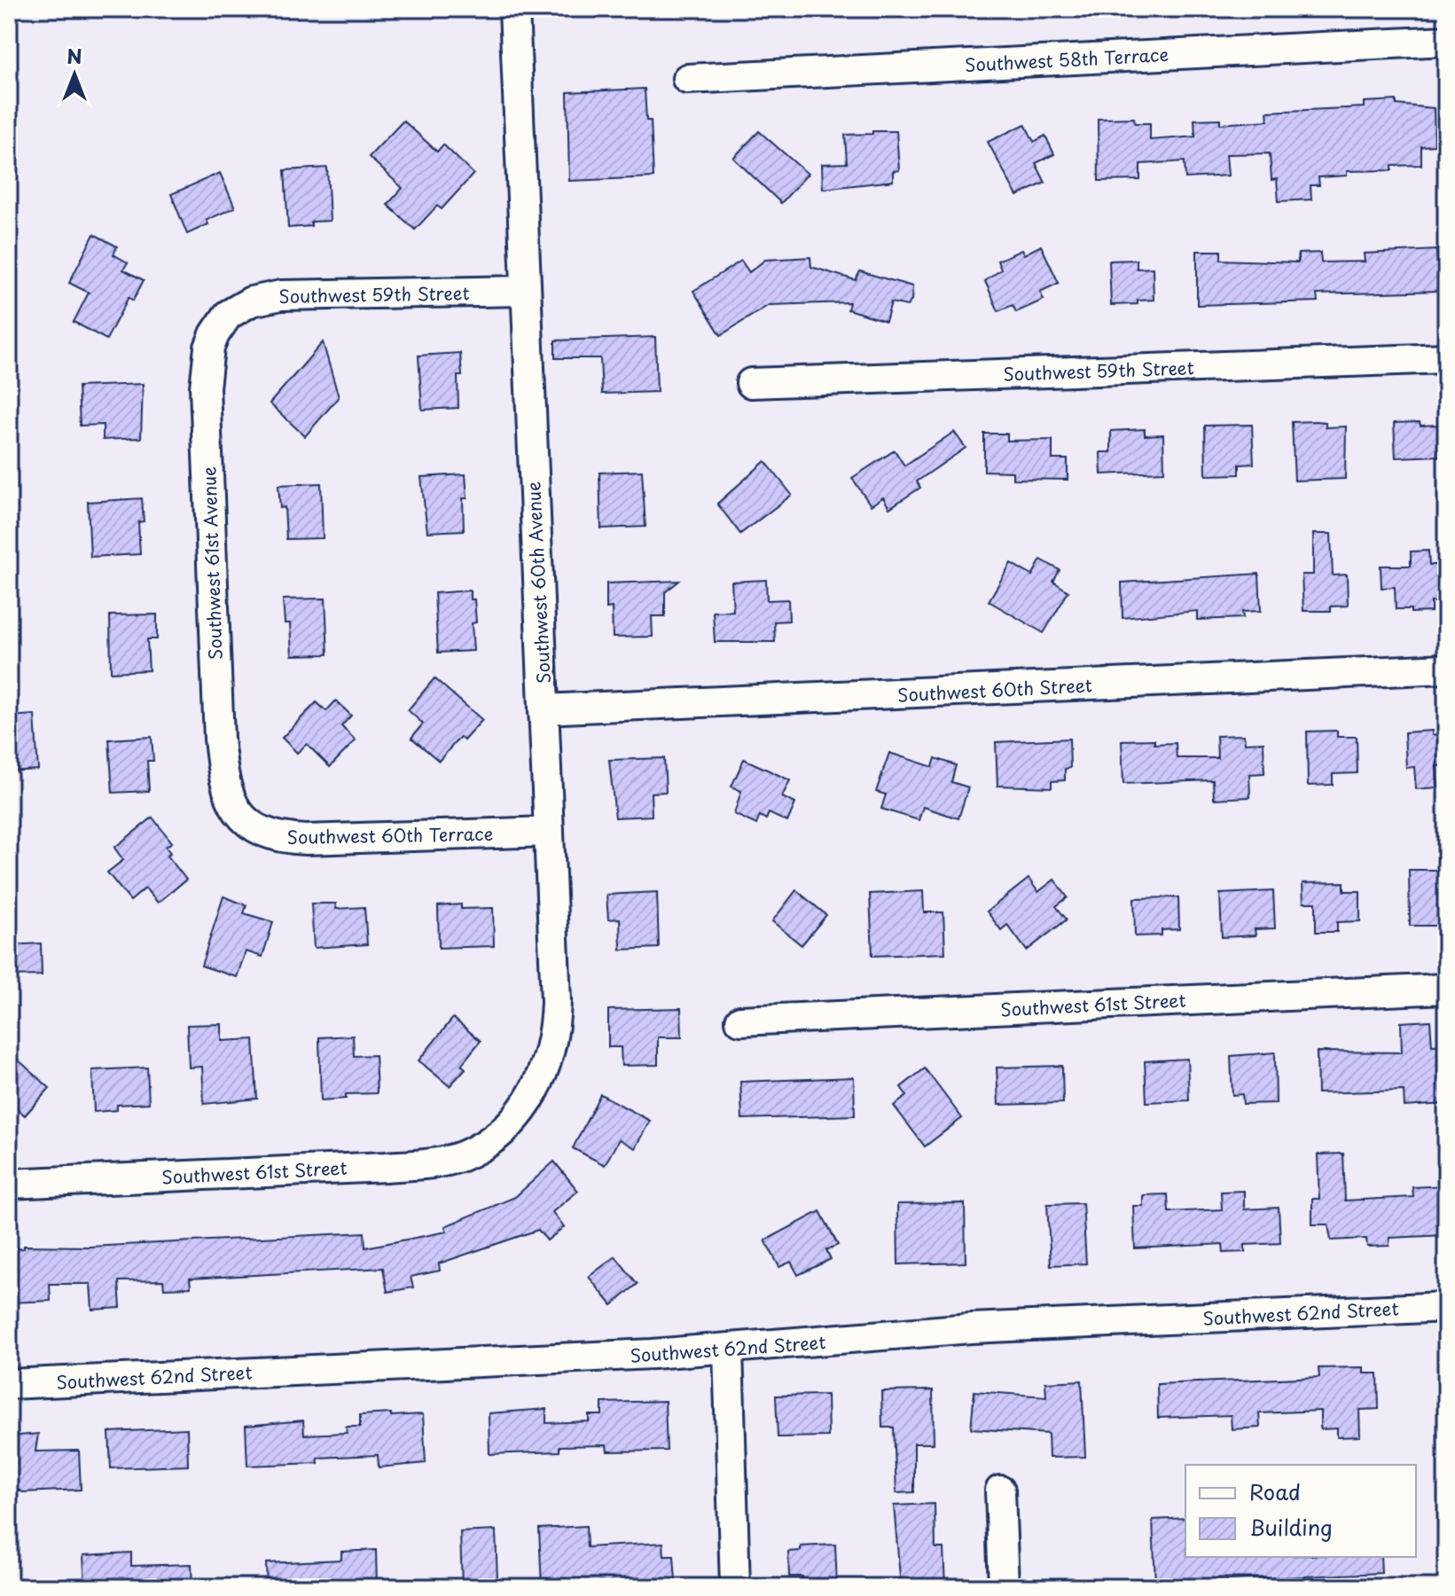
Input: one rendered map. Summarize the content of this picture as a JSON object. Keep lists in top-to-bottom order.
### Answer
{
  "streets": {
    "street": [
      "Southwest 58th Terrace",
      "Southwest 59th Street",
      "Southwest 61st Avenue",
      "Southwest 60th Avenue",
      "Southwest 60th Street",
      "Southwest 60th Terrace",
      "Southwest 61st Street",
      "Southwest 62nd Street"
    ]
  },
  "crossings": [
    ["Southwest 59th Street", "Southwest 61st Avenue"],
    ["Southwest 59th Street", "Southwest 60th Avenue"],
    ["Southwest 61st Avenue", "Southwest 60th Terrace"],
    ["Southwest 60th Avenue", "Southwest 60th Street"],
    ["Southwest 60th Avenue", "Southwest 60th Terrace"],
    ["Southwest 60th Avenue", "Southwest 61st Street"]
  ],
  "legend": ["Road", "Building"],
  "north": "top"
}
